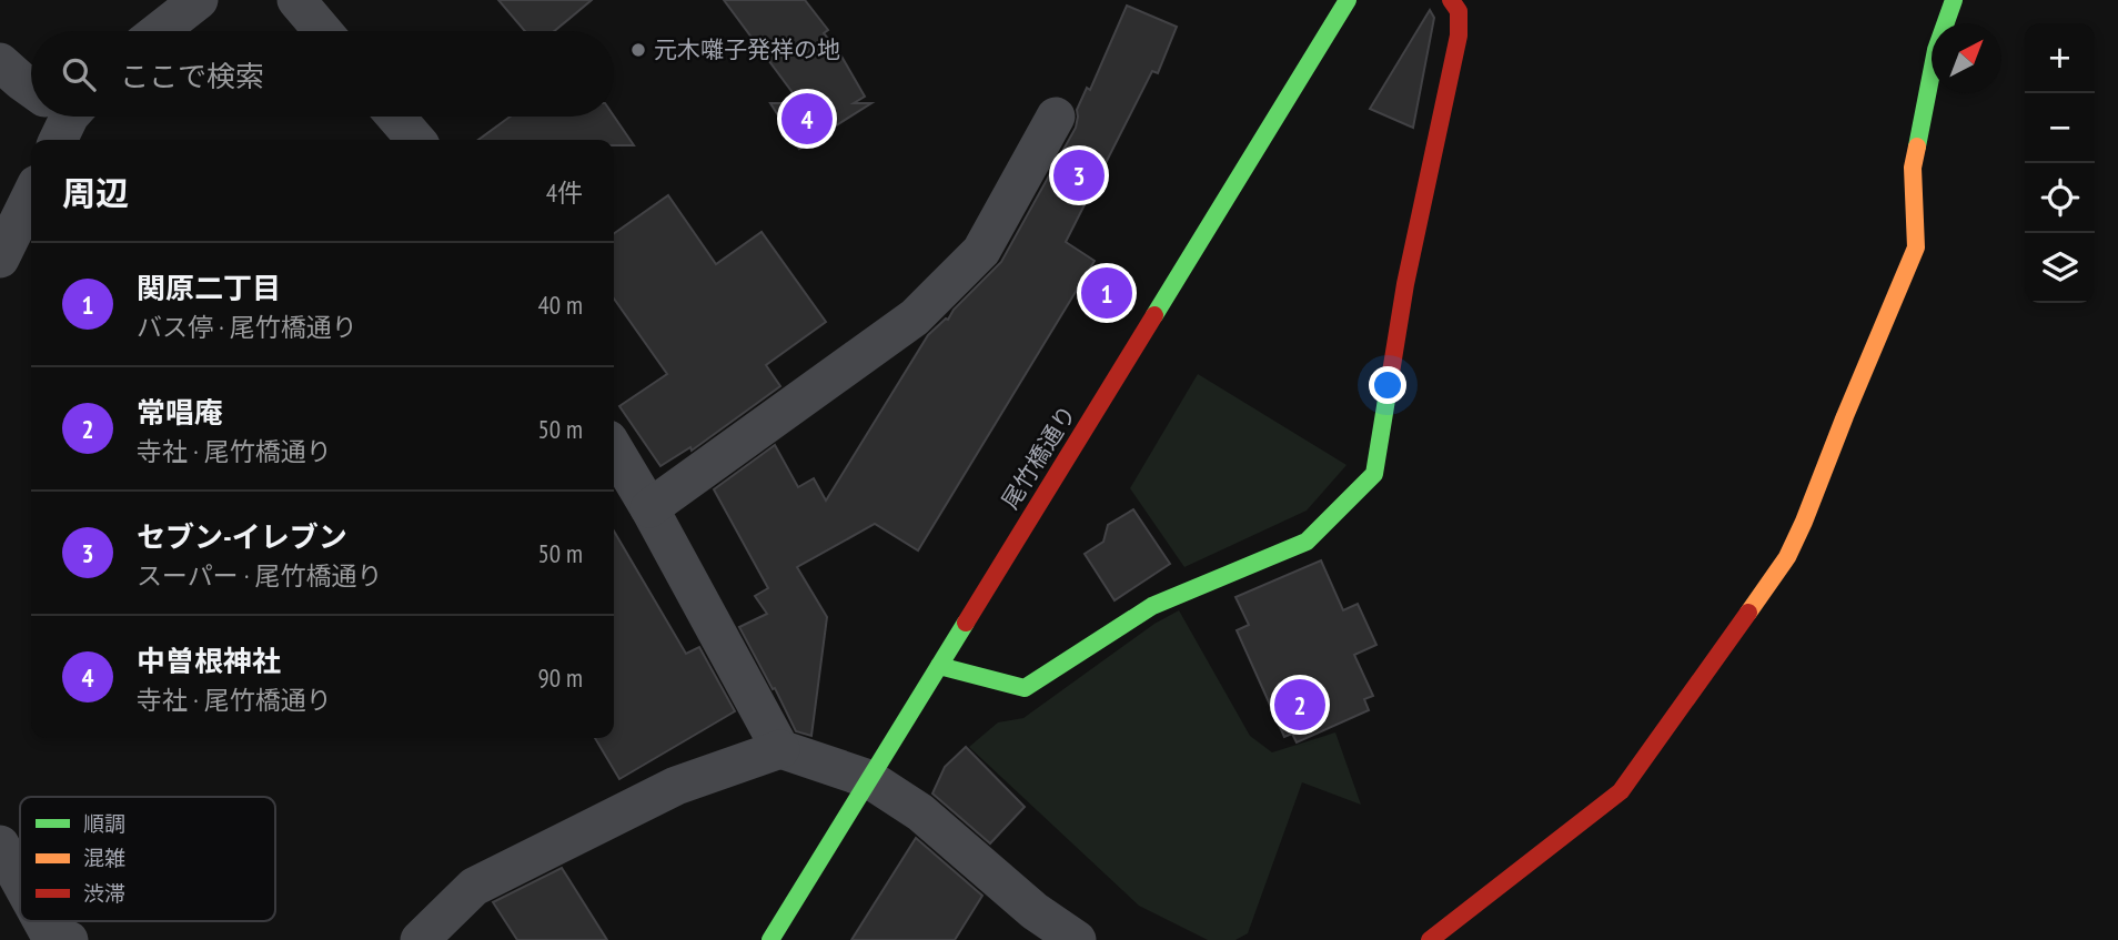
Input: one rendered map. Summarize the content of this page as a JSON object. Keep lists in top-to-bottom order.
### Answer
{
  "streets": {
    "street": ["尾竹橋通り"]
  },
  "places": ["元木囃子発祥の地"],
  "legend": ["順調", "混雑", "渋滞"],
  "north": "top right",
  "page": {
    "map_buttons": ["+", "−"],
    "search": "ここで検索",
    "pins": [
      "4",
      "3",
      "1",
      "2"
    ],
    "heading": ["周辺", "4件"],
    "list": [
      {
        "mark": "1",
        "name": "関原二丁目",
        "note": "バス停 · 尾竹橋通り",
        "value": "40 m"
      },
      {
        "mark": "2",
        "name": "常唱庵",
        "note": "寺社 · 尾竹橋通り",
        "value": "50 m"
      },
      {
        "mark": "3",
        "name": "セブン-イレブン",
        "note": "スーパー · 尾竹橋通り",
        "value": "50 m"
      },
      {
        "mark": "4",
        "name": "中曽根神社",
        "note": "寺社 · 尾竹橋通り",
        "value": "90 m"
      }
    ]
  }
}
